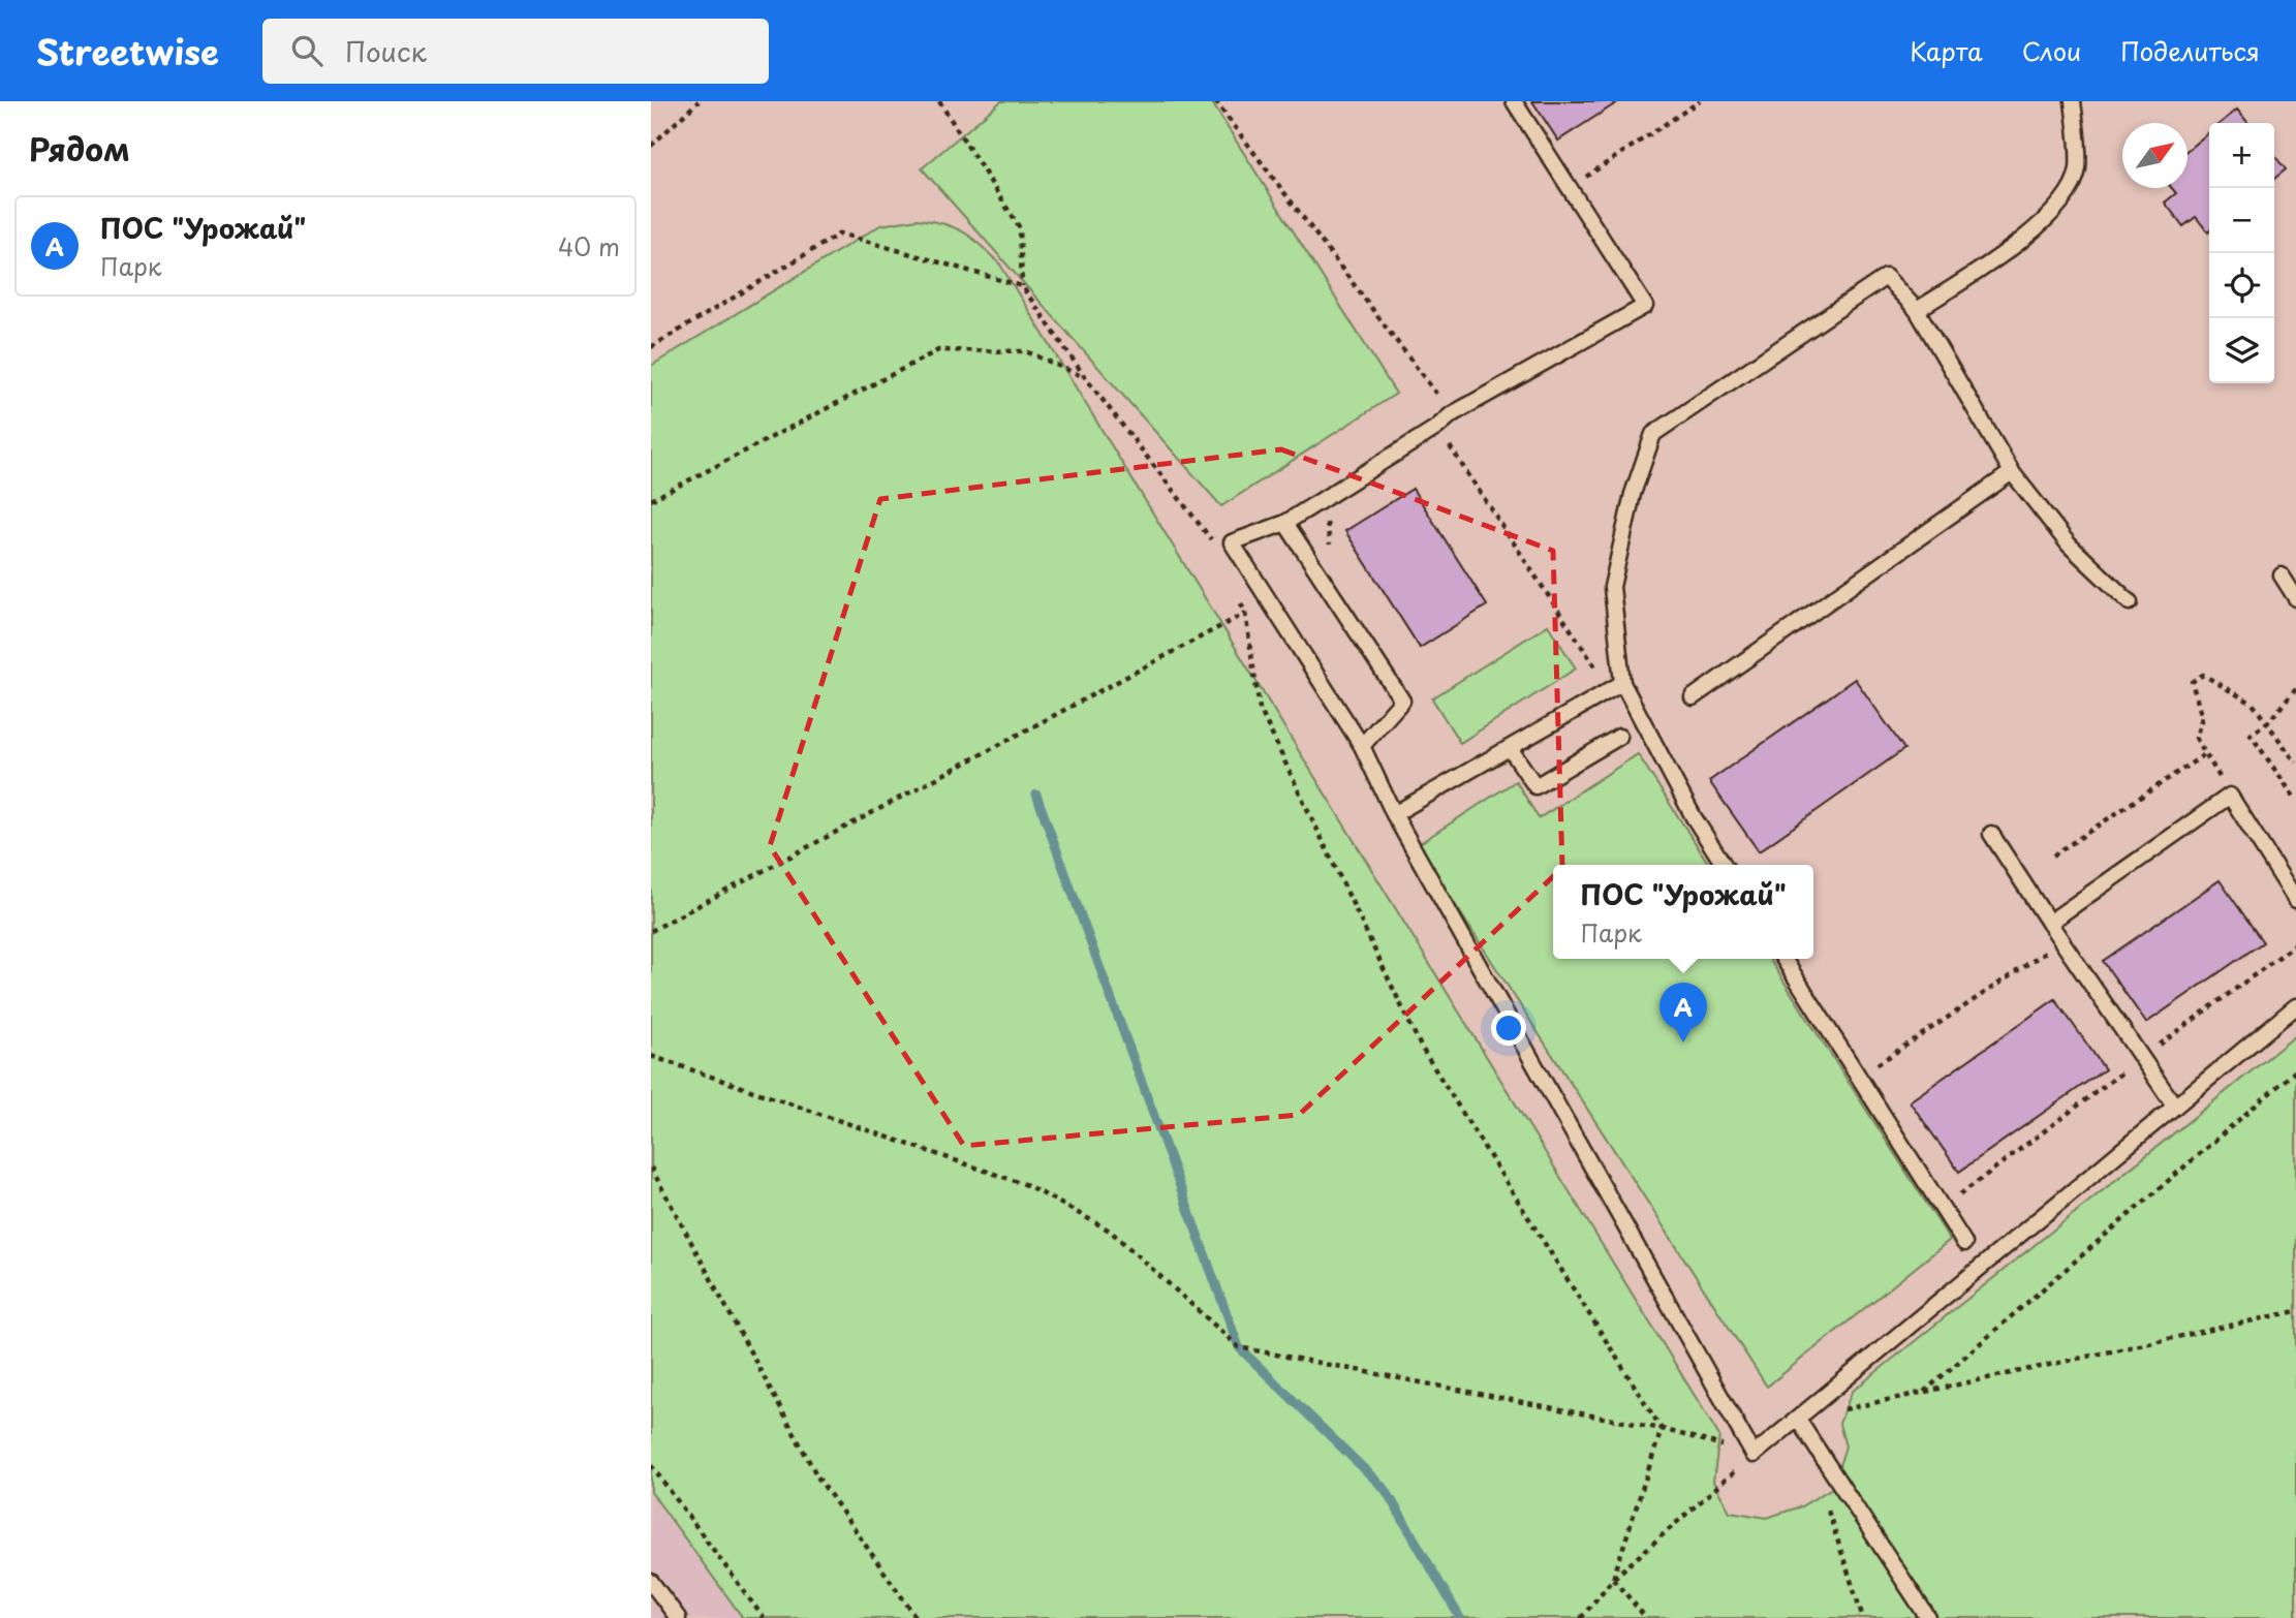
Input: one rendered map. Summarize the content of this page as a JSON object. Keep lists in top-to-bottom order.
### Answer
{
  "north": "top right",
  "page": {
    "header": "Streetwise",
    "search": "Поиск",
    "nav": ["Карта", "Слои", "Поделиться"],
    "heading": "Рядом",
    "map_buttons": ["+", "−"],
    "list": [
      {
        "mark": "A",
        "name": "ПОС \"Урожай\"",
        "note": "Парк",
        "value": "40 m"
      }
    ],
    "popup": ["ПОС \"Урожай\"", "Парк"],
    "pins": "A"
  }
}
